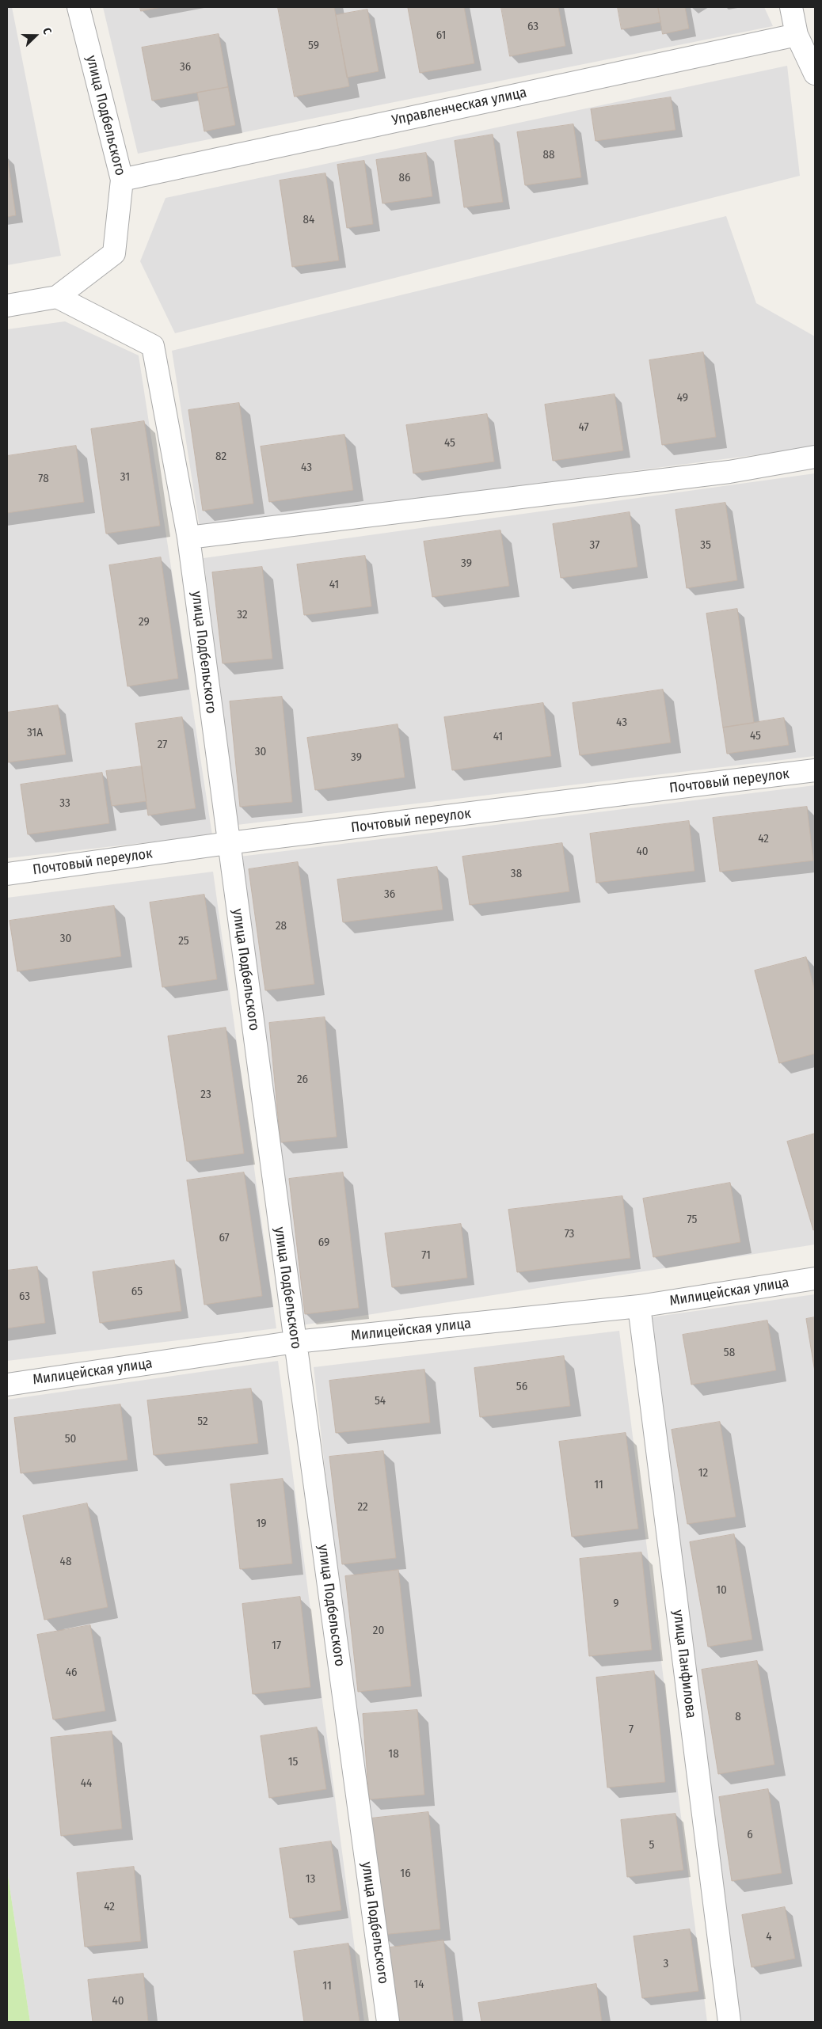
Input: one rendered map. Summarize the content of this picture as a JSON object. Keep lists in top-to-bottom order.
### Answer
{
  "streets": {
    "street": [
      "Управленческая улица",
      "улица Подбельского",
      "Почтовый переулок",
      "Милицейская улица",
      "улица Панфилова"
    ]
  },
  "crossings": [
    ["Управленческая улица", "улица Подбельского"],
    ["улица Подбельского", "Почтовый переулок"],
    ["улица Подбельского", "Милицейская улица"],
    ["Милицейская улица", "улица Панфилова"]
  ],
  "house_numbers": [
    "63",
    "61",
    "59",
    "36",
    "88",
    "86",
    "84",
    "49",
    "47",
    "45",
    "82",
    "43",
    "31",
    "78",
    "37",
    "35",
    "39",
    "41",
    "32",
    "29",
    "43",
    "31А",
    "45",
    "41",
    "27",
    "30",
    "39",
    "33",
    "42",
    "40",
    "38",
    "36",
    "28",
    "30",
    "25",
    "26",
    "23",
    "75",
    "73",
    "67",
    "69",
    "71",
    "65",
    "63",
    "58",
    "56",
    "54",
    "52",
    "50",
    "12",
    "11",
    "22",
    "19",
    "48",
    "10",
    "9",
    "20",
    "17",
    "46",
    "8",
    "7",
    "18",
    "15",
    "44",
    "6",
    "5",
    "16",
    "13",
    "42",
    "4",
    "3",
    "14",
    "11",
    "40"
  ],
  "north": "right"
}
